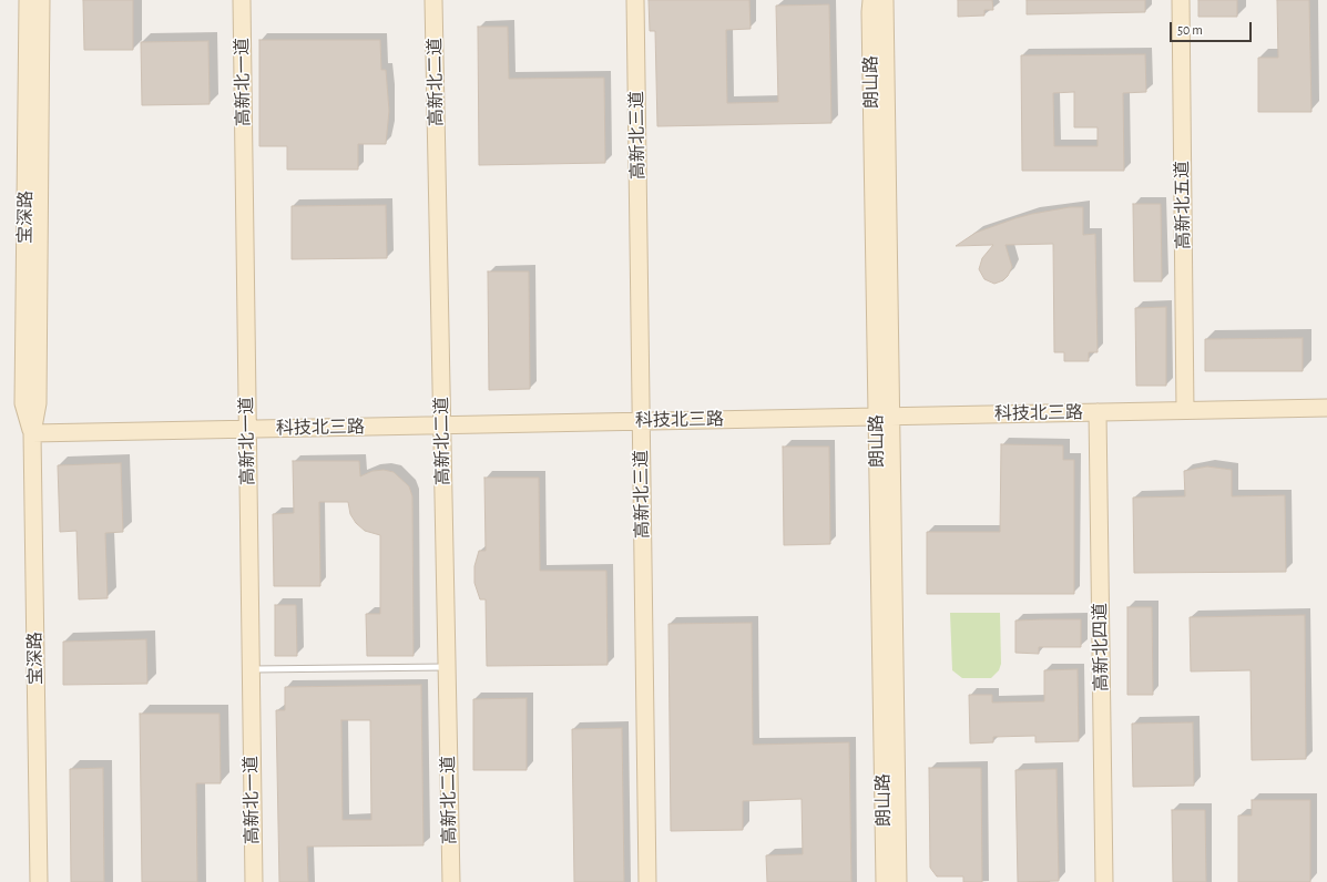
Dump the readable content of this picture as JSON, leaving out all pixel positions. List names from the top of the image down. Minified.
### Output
{"streets":{"street":["高新北一道","高新北二道","朗山路","高新北三道","高新北五道","宝深路","科技北三路","高新北四道"]},"crossings":[["高新北一道","科技北三路"],["高新北二道","科技北三路"],["朗山路","科技北三路"],["高新北三道","科技北三路"],["高新北五道","科技北三路"],["宝深路","科技北三路"],["科技北三路","高新北四道"]],"scale_bar":"50 m"}
